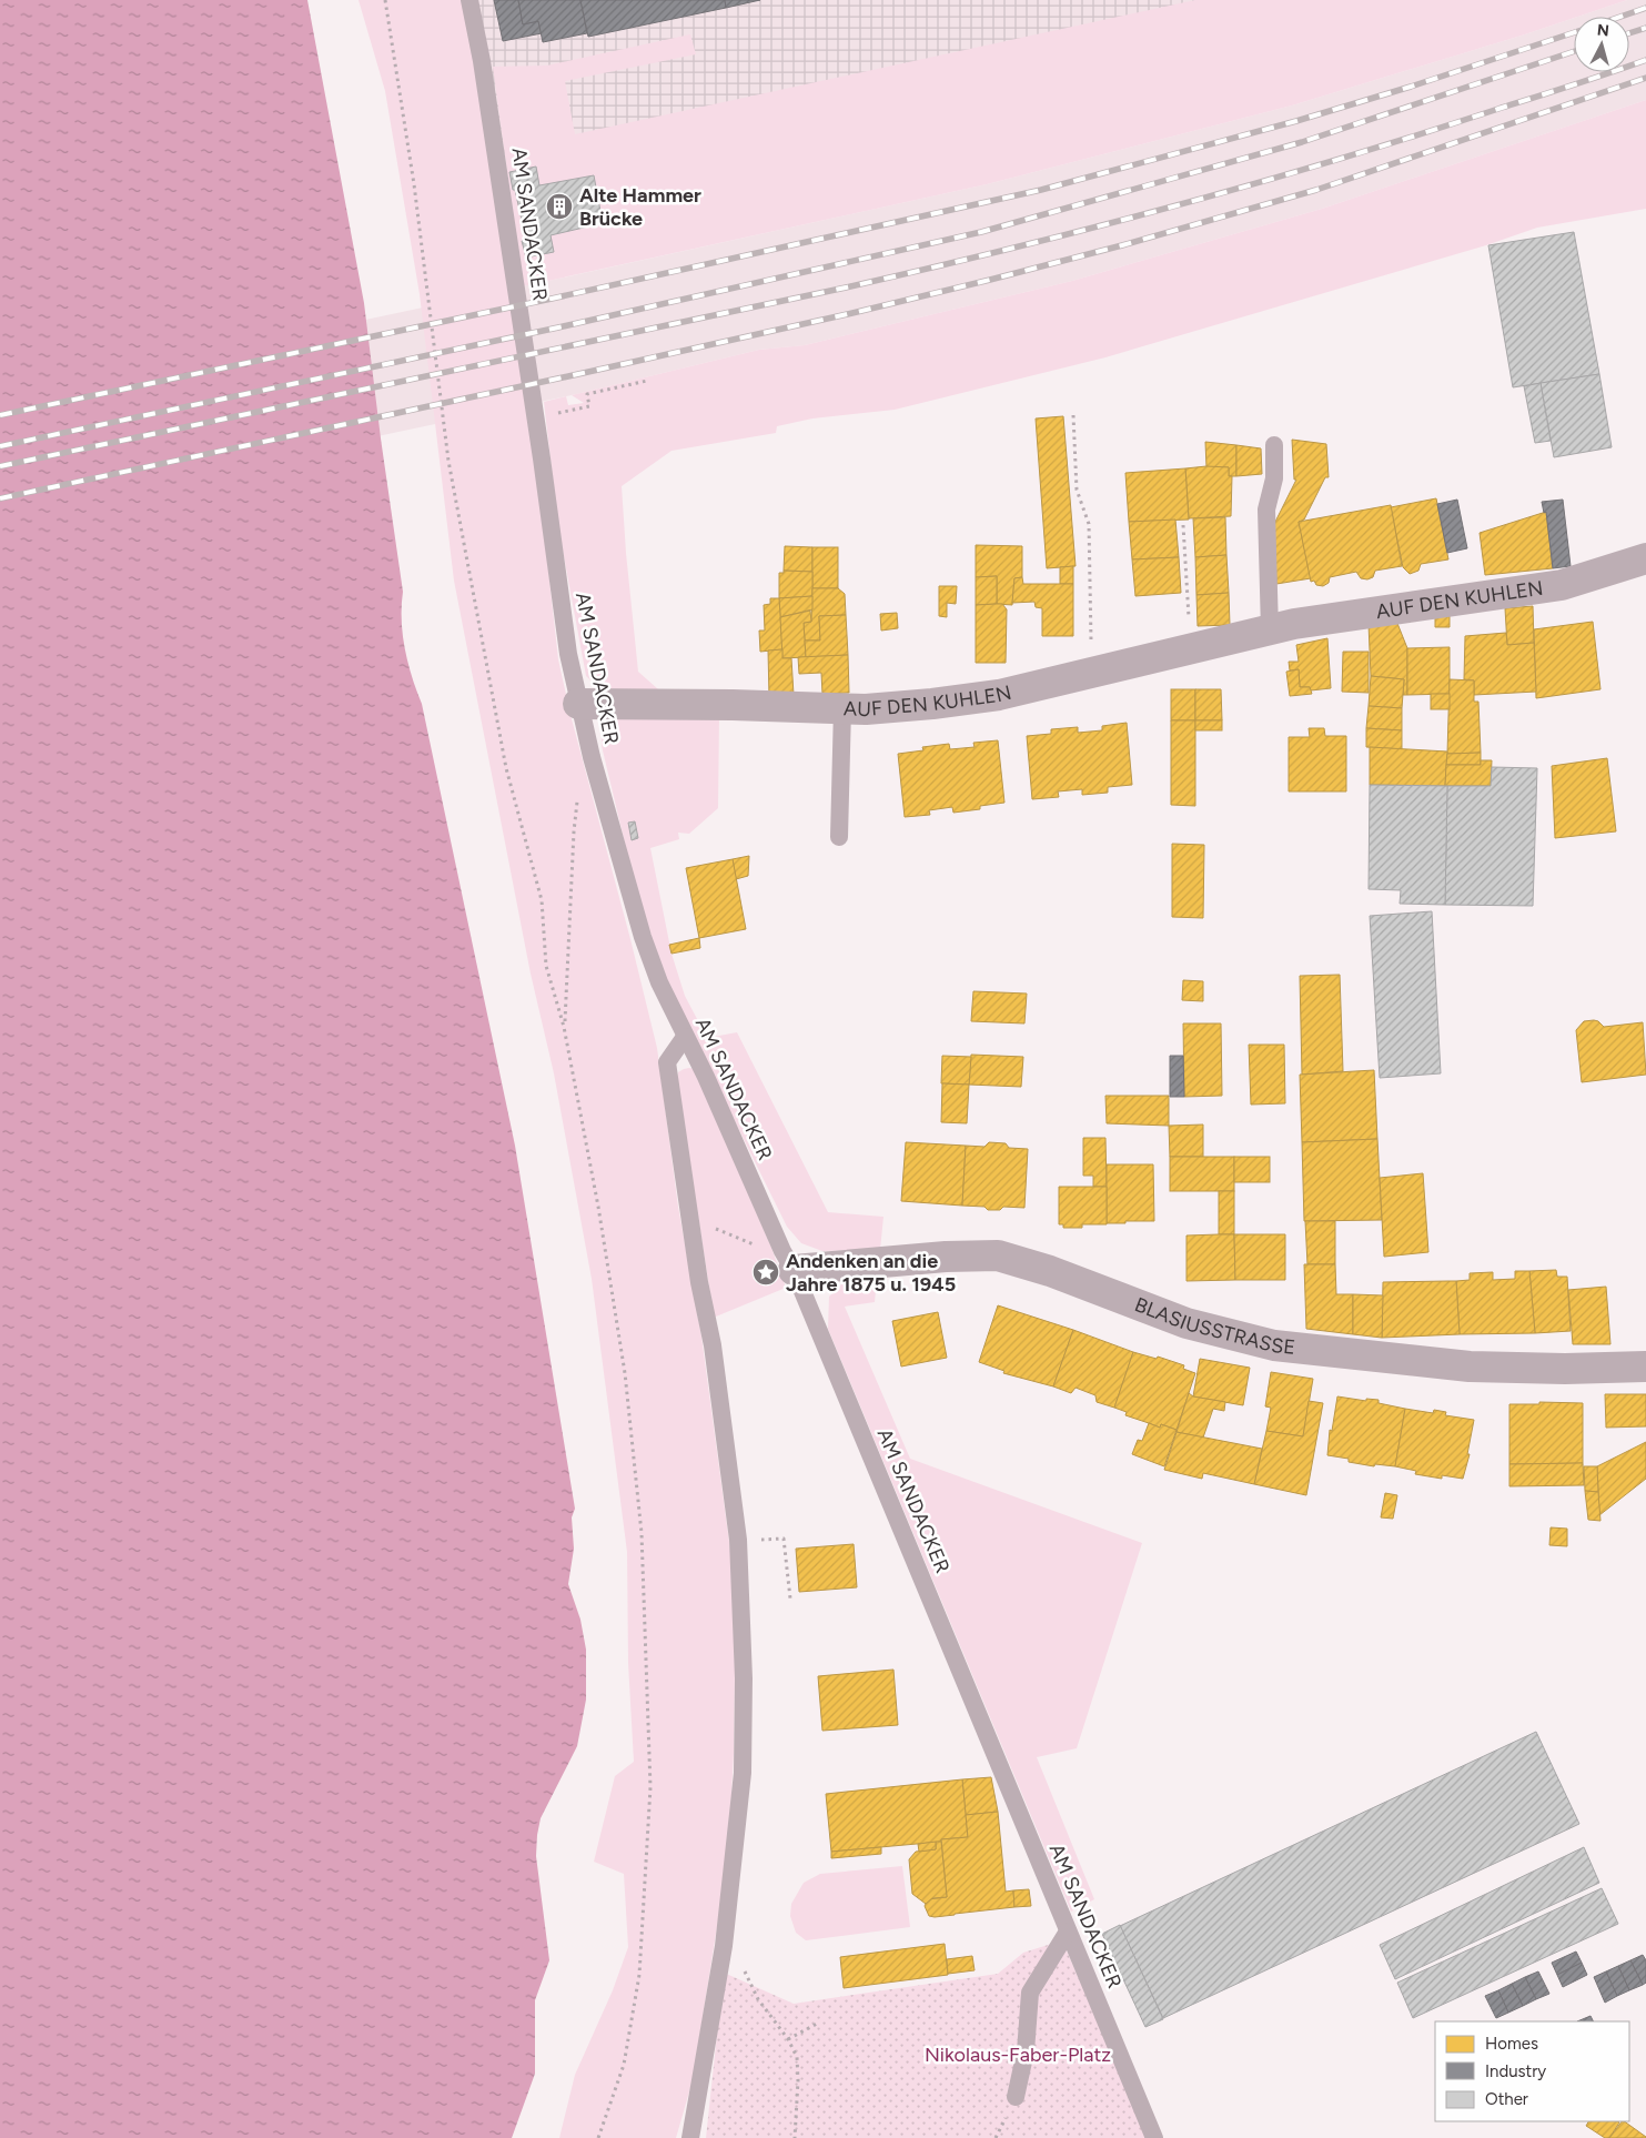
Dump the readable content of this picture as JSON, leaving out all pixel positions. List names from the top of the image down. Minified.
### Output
{"streets":{"street":["AUF DEN KUHLEN","BLASIUSSTRASSE"],"lane":["AM SANDACKER"]},"crossings":[["AM SANDACKER","AUF DEN KUHLEN"],["AM SANDACKER","BLASIUSSTRASSE"]],"parks":["Nikolaus-Faber-Platz"],"places":{"building":["Alte Hammer Brücke"],"place":["Andenken an die Jahre 1875 u. 1945"]},"legend":["Homes","Industry","Other"],"north":"top"}
